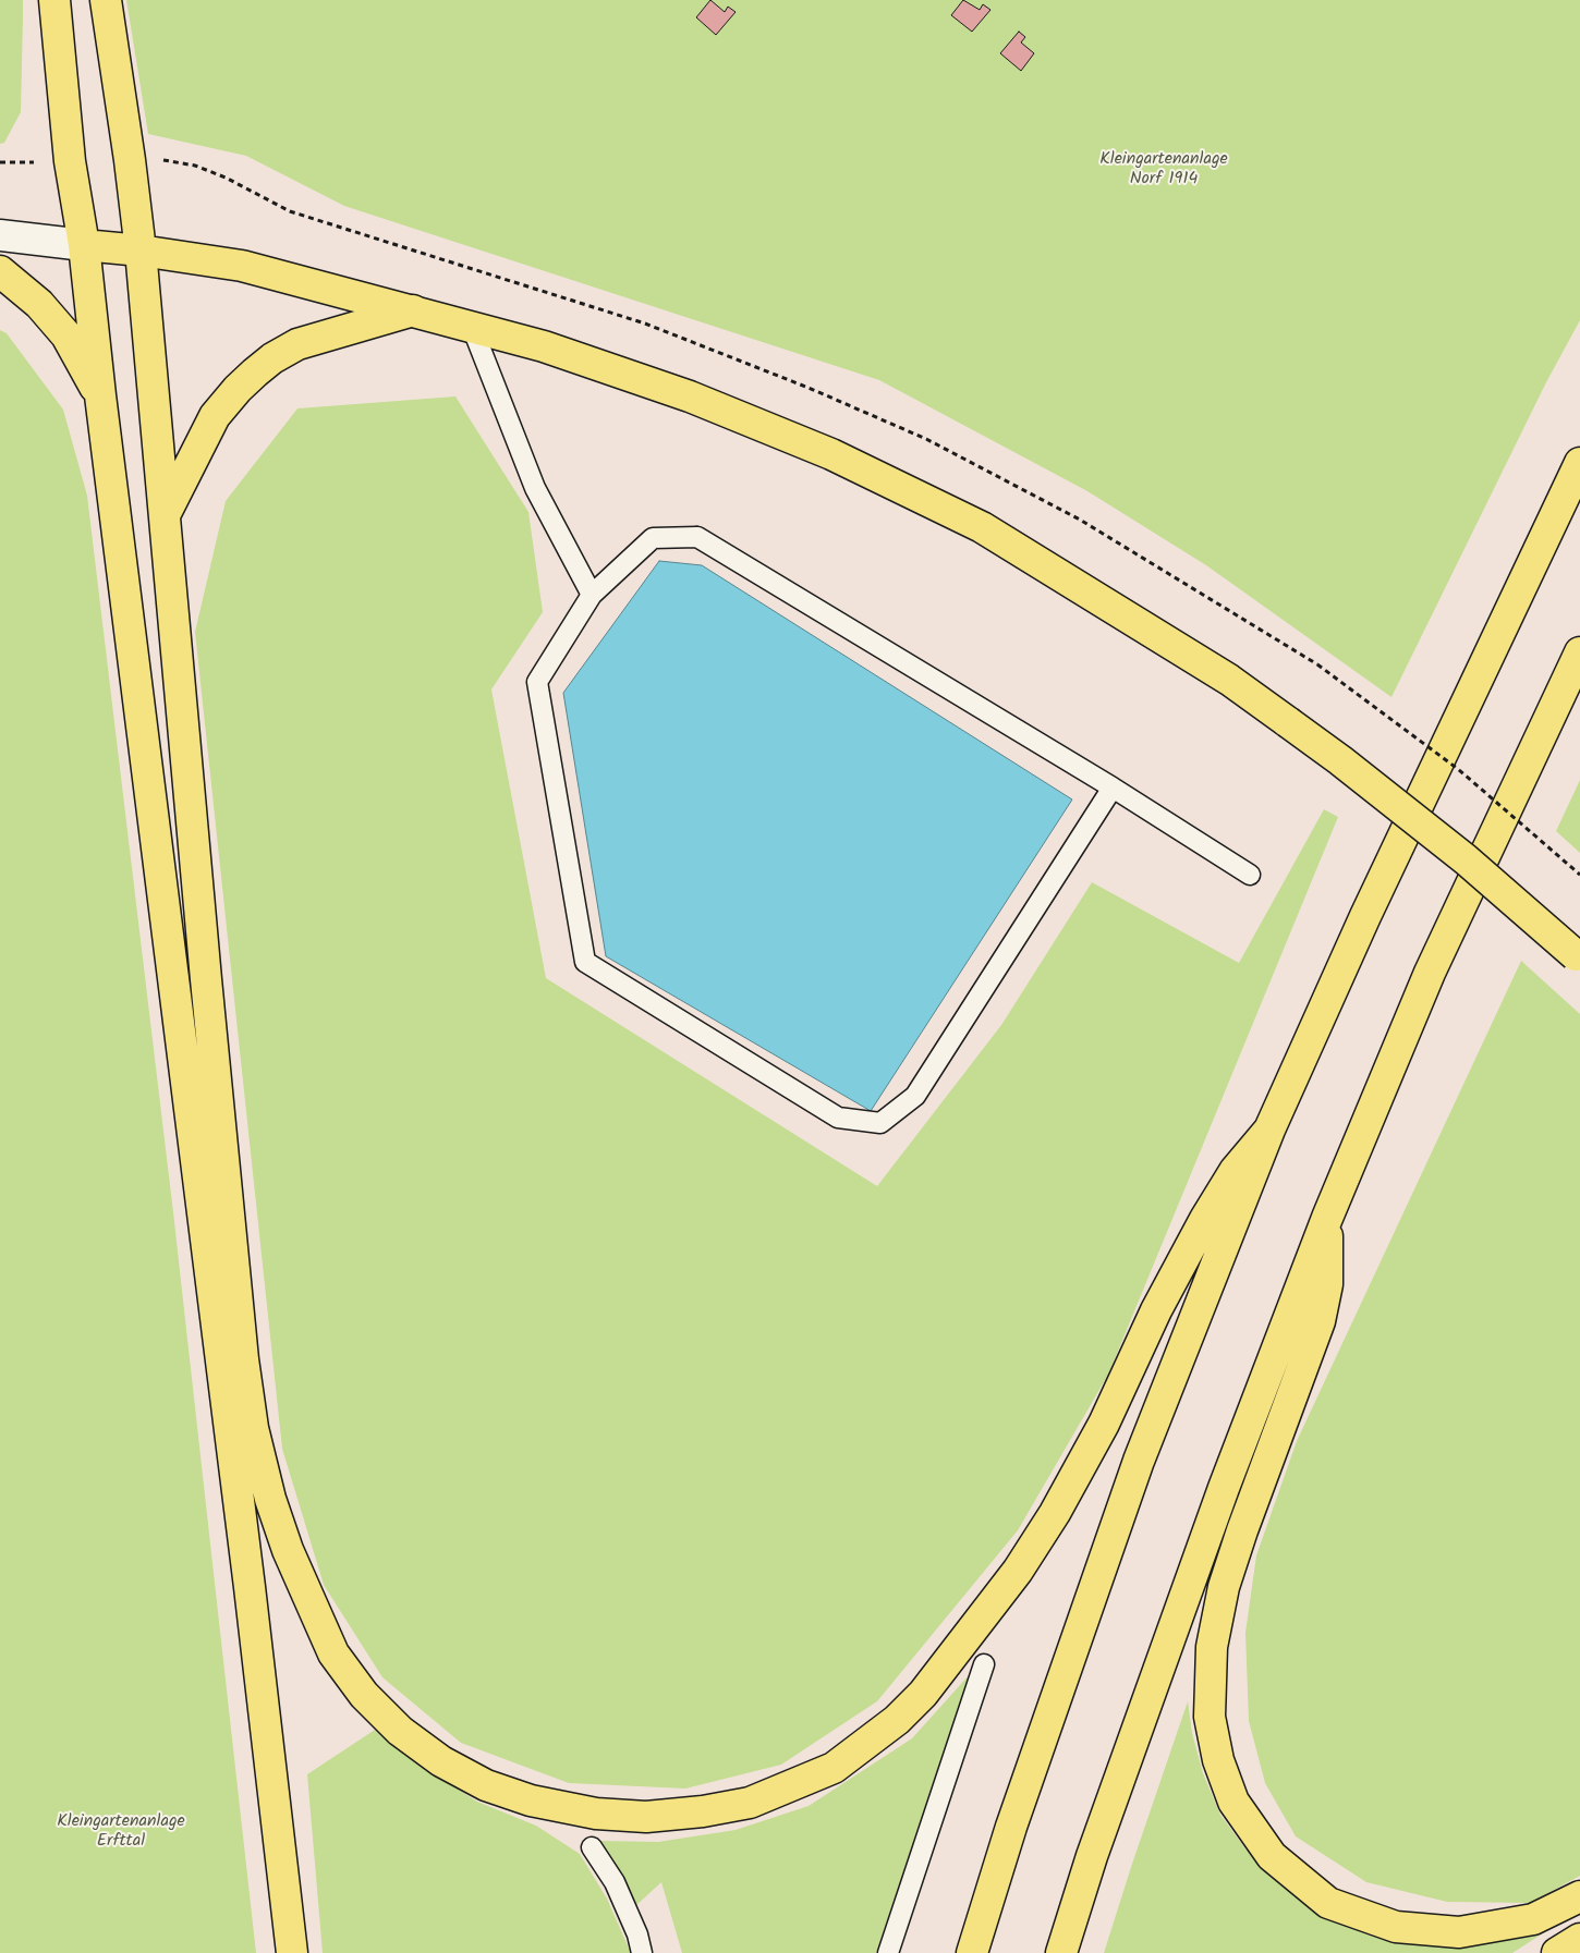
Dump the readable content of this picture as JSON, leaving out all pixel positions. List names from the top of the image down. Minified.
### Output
{"parks":["Kleingartenanlage Norf 1914","Kleingartenanlage Erfttal"]}
